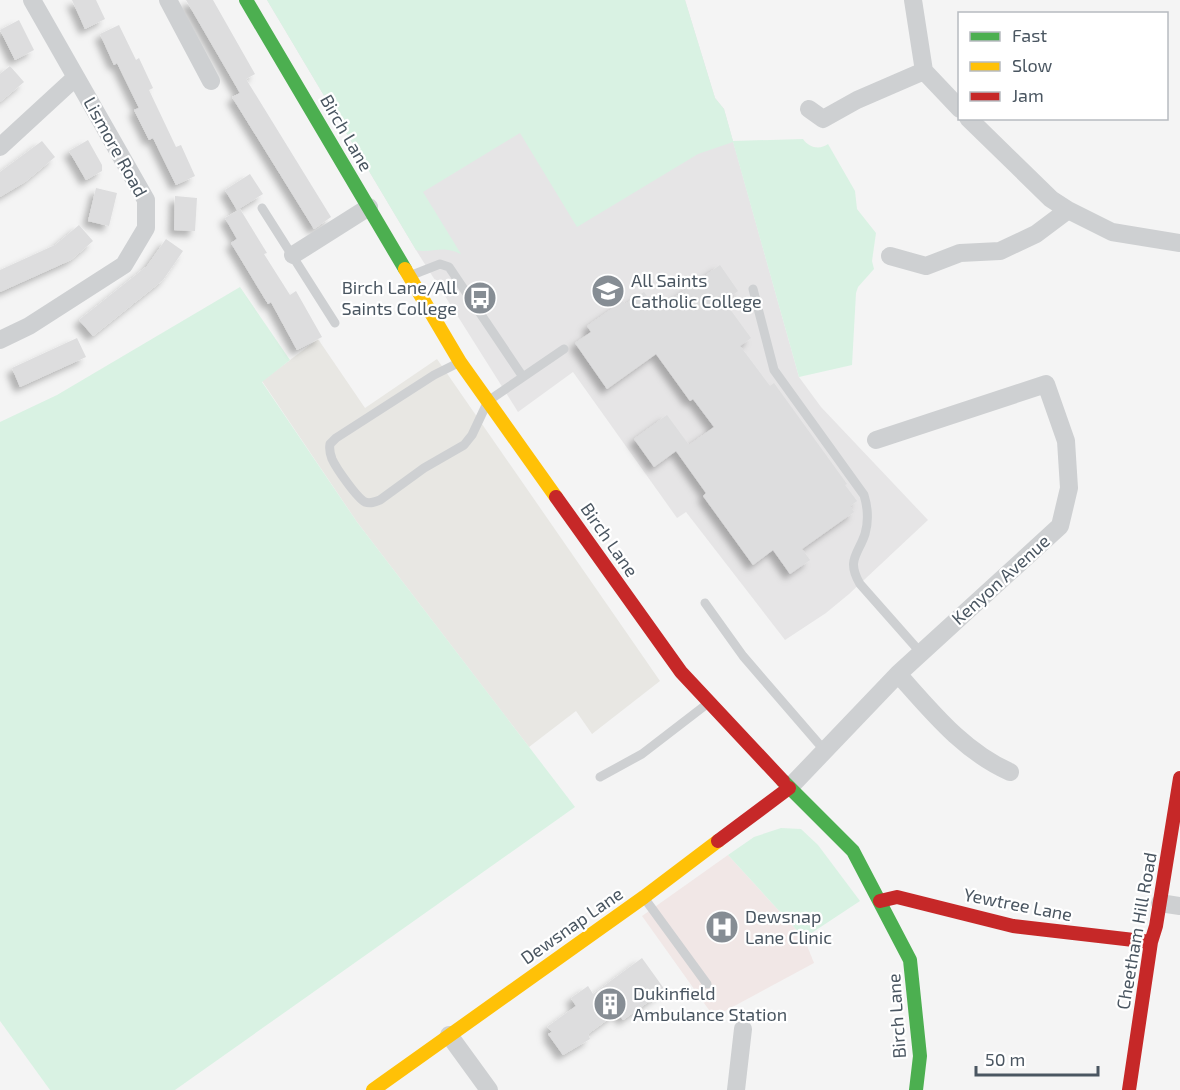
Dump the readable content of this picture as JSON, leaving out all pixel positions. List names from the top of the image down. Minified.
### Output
{"streets":{"main road":["Birch Lane","Yewtree Lane","Dewsnap Lane","Cheetham Hill Road"],"street":["Lismore Road","Kenyon Avenue"]},"crossings":[["Birch Lane","Kenyon Avenue"],["Birch Lane","Yewtree Lane"],["Birch Lane","Dewsnap Lane"],["Kenyon Avenue","Dewsnap Lane"],["Yewtree Lane","Cheetham Hill Road"]],"places":{"school or university":["All Saints Catholic College"],"bus stop":["Birch Lane/All Saints College"],"hospital":["Dewsnap Lane Clinic"],"building":["Dukinfield Ambulance Station"]},"legend":["Fast","Slow","Jam"],"scale_bar":"50 m"}
